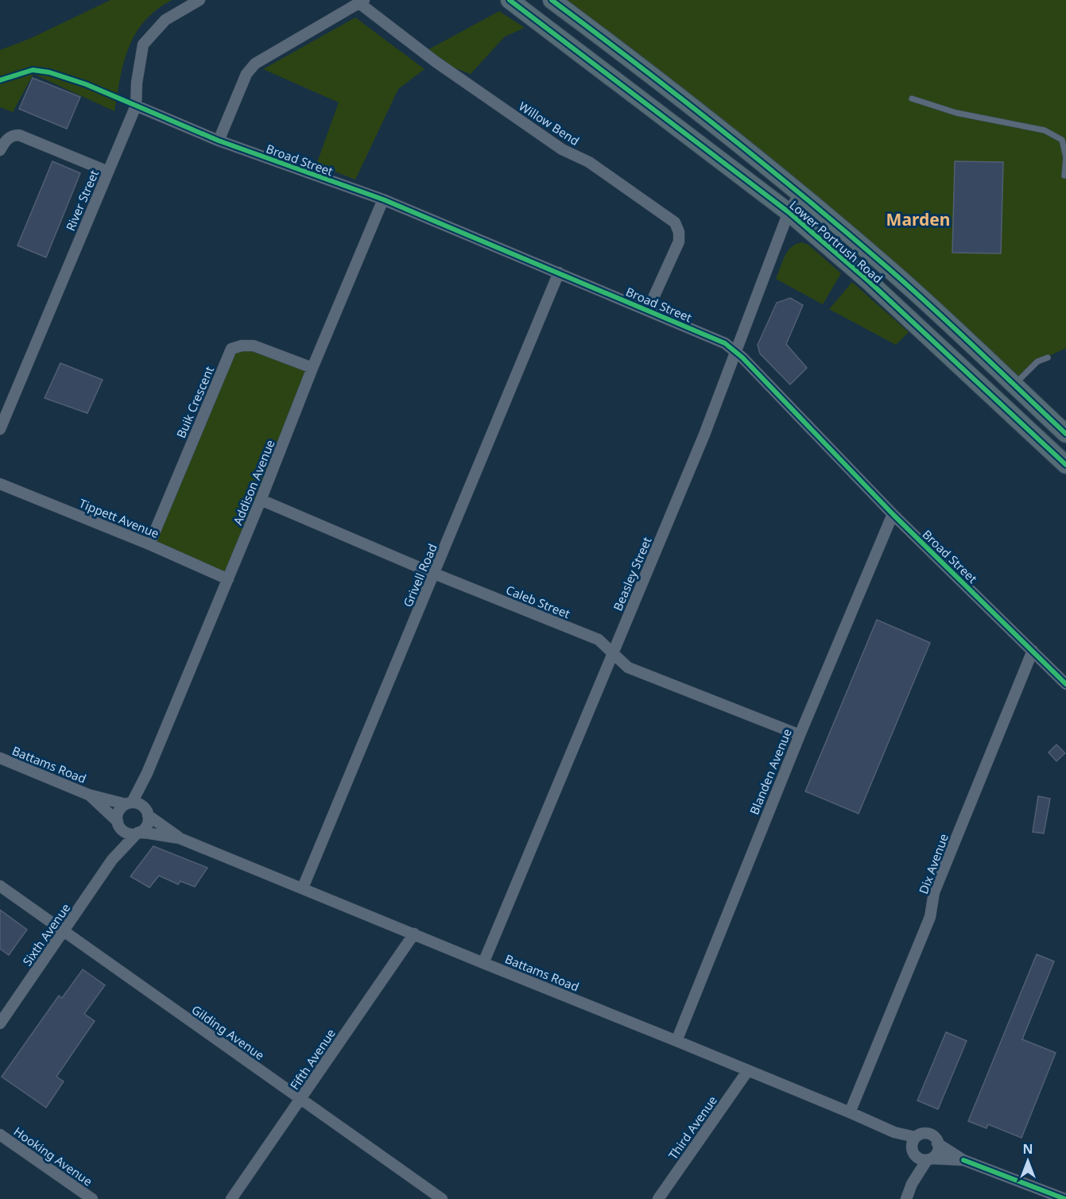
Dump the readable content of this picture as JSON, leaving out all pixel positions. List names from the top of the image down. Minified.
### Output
{"streets":{"highway":["Lower Portrush Road"],"street":["Willow Bend","Broad Street","River Street","Buik Crescent","Addison Avenue","Tippett Avenue","Beasley Street","Grivell Road","Caleb Street","Battams Road","Blanden Avenue","Dix Avenue","Sixth Avenue","Gilding Avenue","Fifth Avenue","Third Avenue","Hooking Avenue"]},"crossings":[["Willow Bend","Broad Street"],["Broad Street","River Street"],["Broad Street","Addison Avenue"],["Broad Street","Beasley Street"],["Broad Street","Grivell Road"],["Broad Street","Blanden Avenue"],["Broad Street","Dix Avenue"],["Lower Portrush Road","Beasley Street"],["Buik Crescent","Addison Avenue"],["Buik Crescent","Tippett Avenue"],["Addison Avenue","Tippett Avenue"],["Addison Avenue","Caleb Street"],["Addison Avenue","Battams Road"],["Addison Avenue","Sixth Avenue"],["Beasley Street","Caleb Street"],["Beasley Street","Battams Road"],["Grivell Road","Caleb Street"],["Grivell Road","Battams Road"],["Caleb Street","Blanden Avenue"],["Battams Road","Blanden Avenue"],["Battams Road","Dix Avenue"],["Battams Road","Sixth Avenue"],["Battams Road","Fifth Avenue"],["Battams Road","Third Avenue"],["Sixth Avenue","Gilding Avenue"],["Gilding Avenue","Fifth Avenue"]],"districts":["Marden"],"north":"top"}
